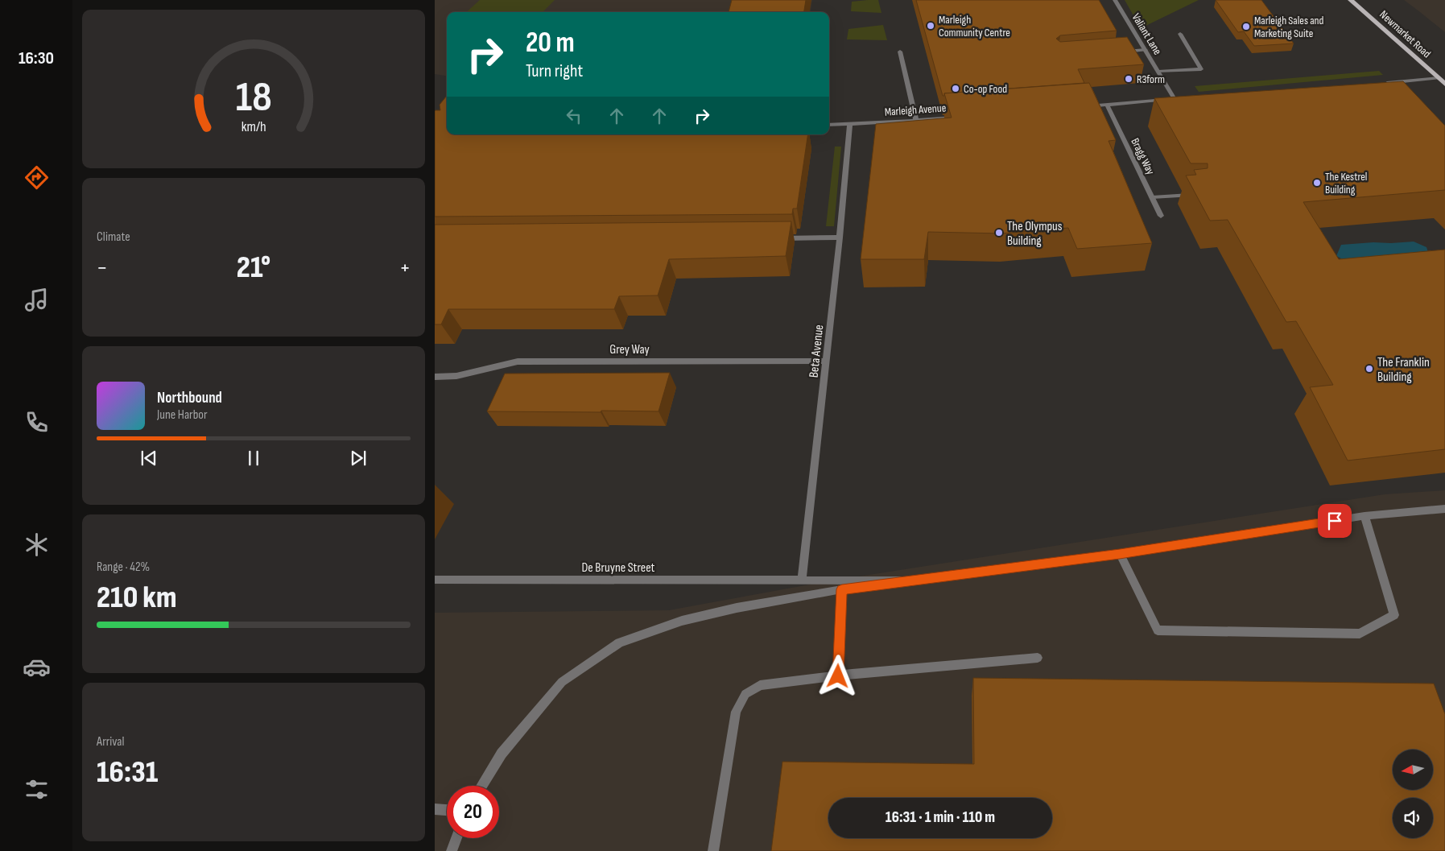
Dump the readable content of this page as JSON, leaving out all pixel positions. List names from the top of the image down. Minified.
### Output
{"streets":{"main road":["Newmarket Road"],"street":["Valiant Lane","Marleigh Avenue","Bragg Way","Grey Way","Beta Avenue","De Bruyne Street"]},"crossings":[["Marleigh Avenue","Beta Avenue"],["Grey Way","Beta Avenue"],["Beta Avenue","De Bruyne Street"]],"places":["Marleigh Community Centre","Marleigh Sales and Marketing Suite","R3form","Co-op Food","The Kestrel Building","The Olympus Building","The Franklin Building"],"north":"left","page":{"tabs":"16:30","turn":["20 m","Turn right"],"tile":["Climate",["Range · 42%","210 km"],["Arrival","16:31"]],"heat":["−","21°","+"],"song":["Northbound","June Harbor"],"limit":"20","trip":"16:31 · 1 min · 110 m","gauge":["18","km/h"]}}
